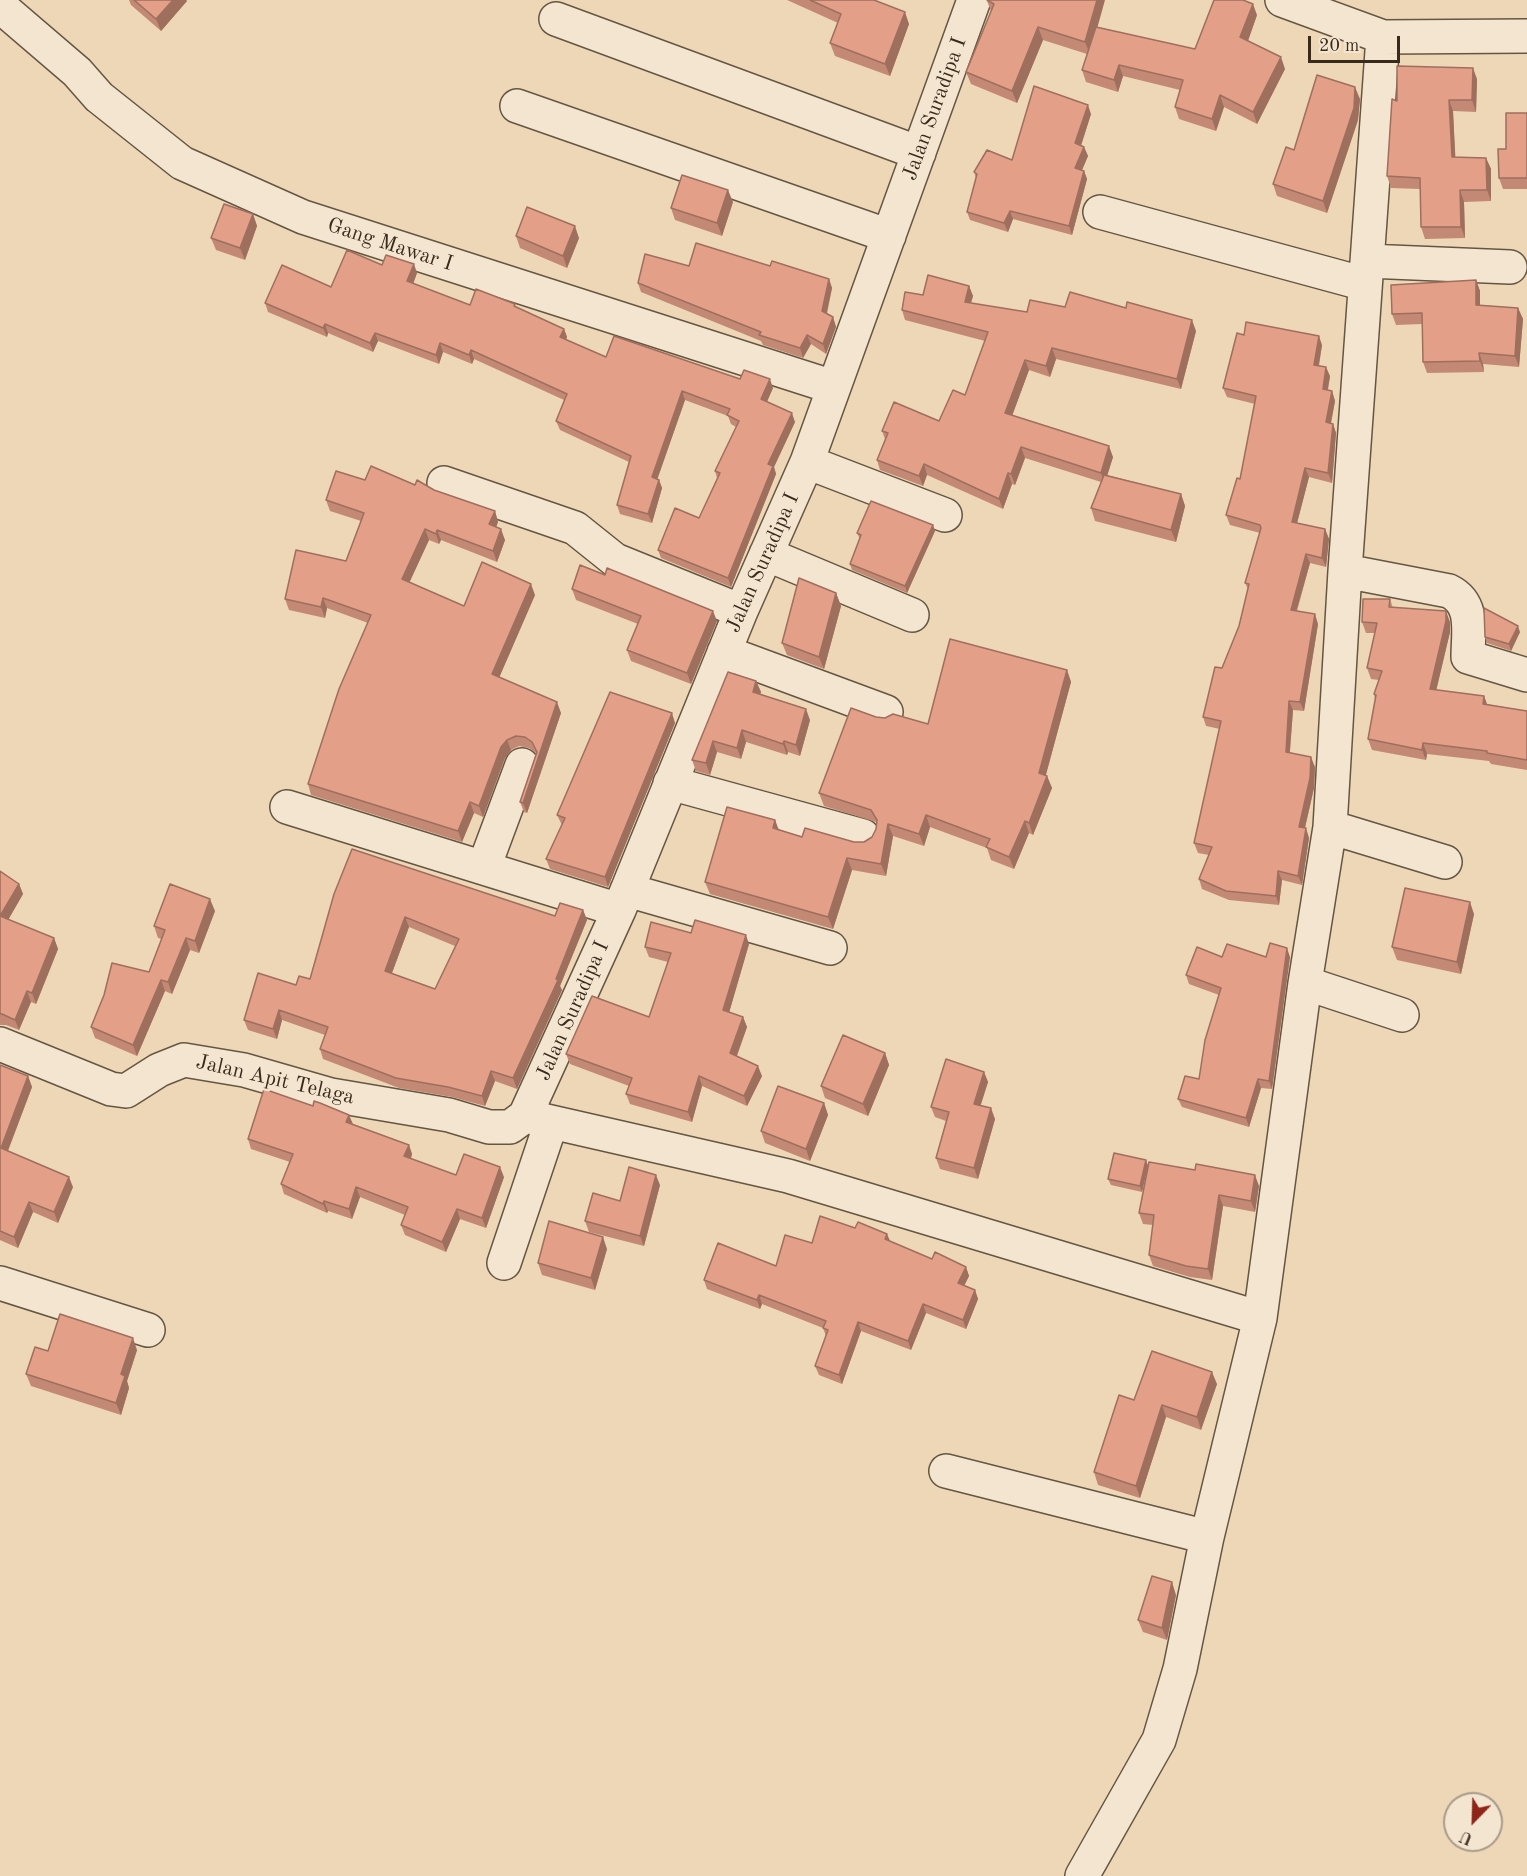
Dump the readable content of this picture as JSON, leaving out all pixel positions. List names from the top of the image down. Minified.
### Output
{"streets":{"street":["Jalan Suradipa I","Gang Mawar I","Jalan Apit Telaga"]},"crossings":[["Jalan Suradipa I","Gang Mawar I"],["Jalan Suradipa I","Jalan Apit Telaga"]],"scale_bar":"20 m","north":"bottom left"}
